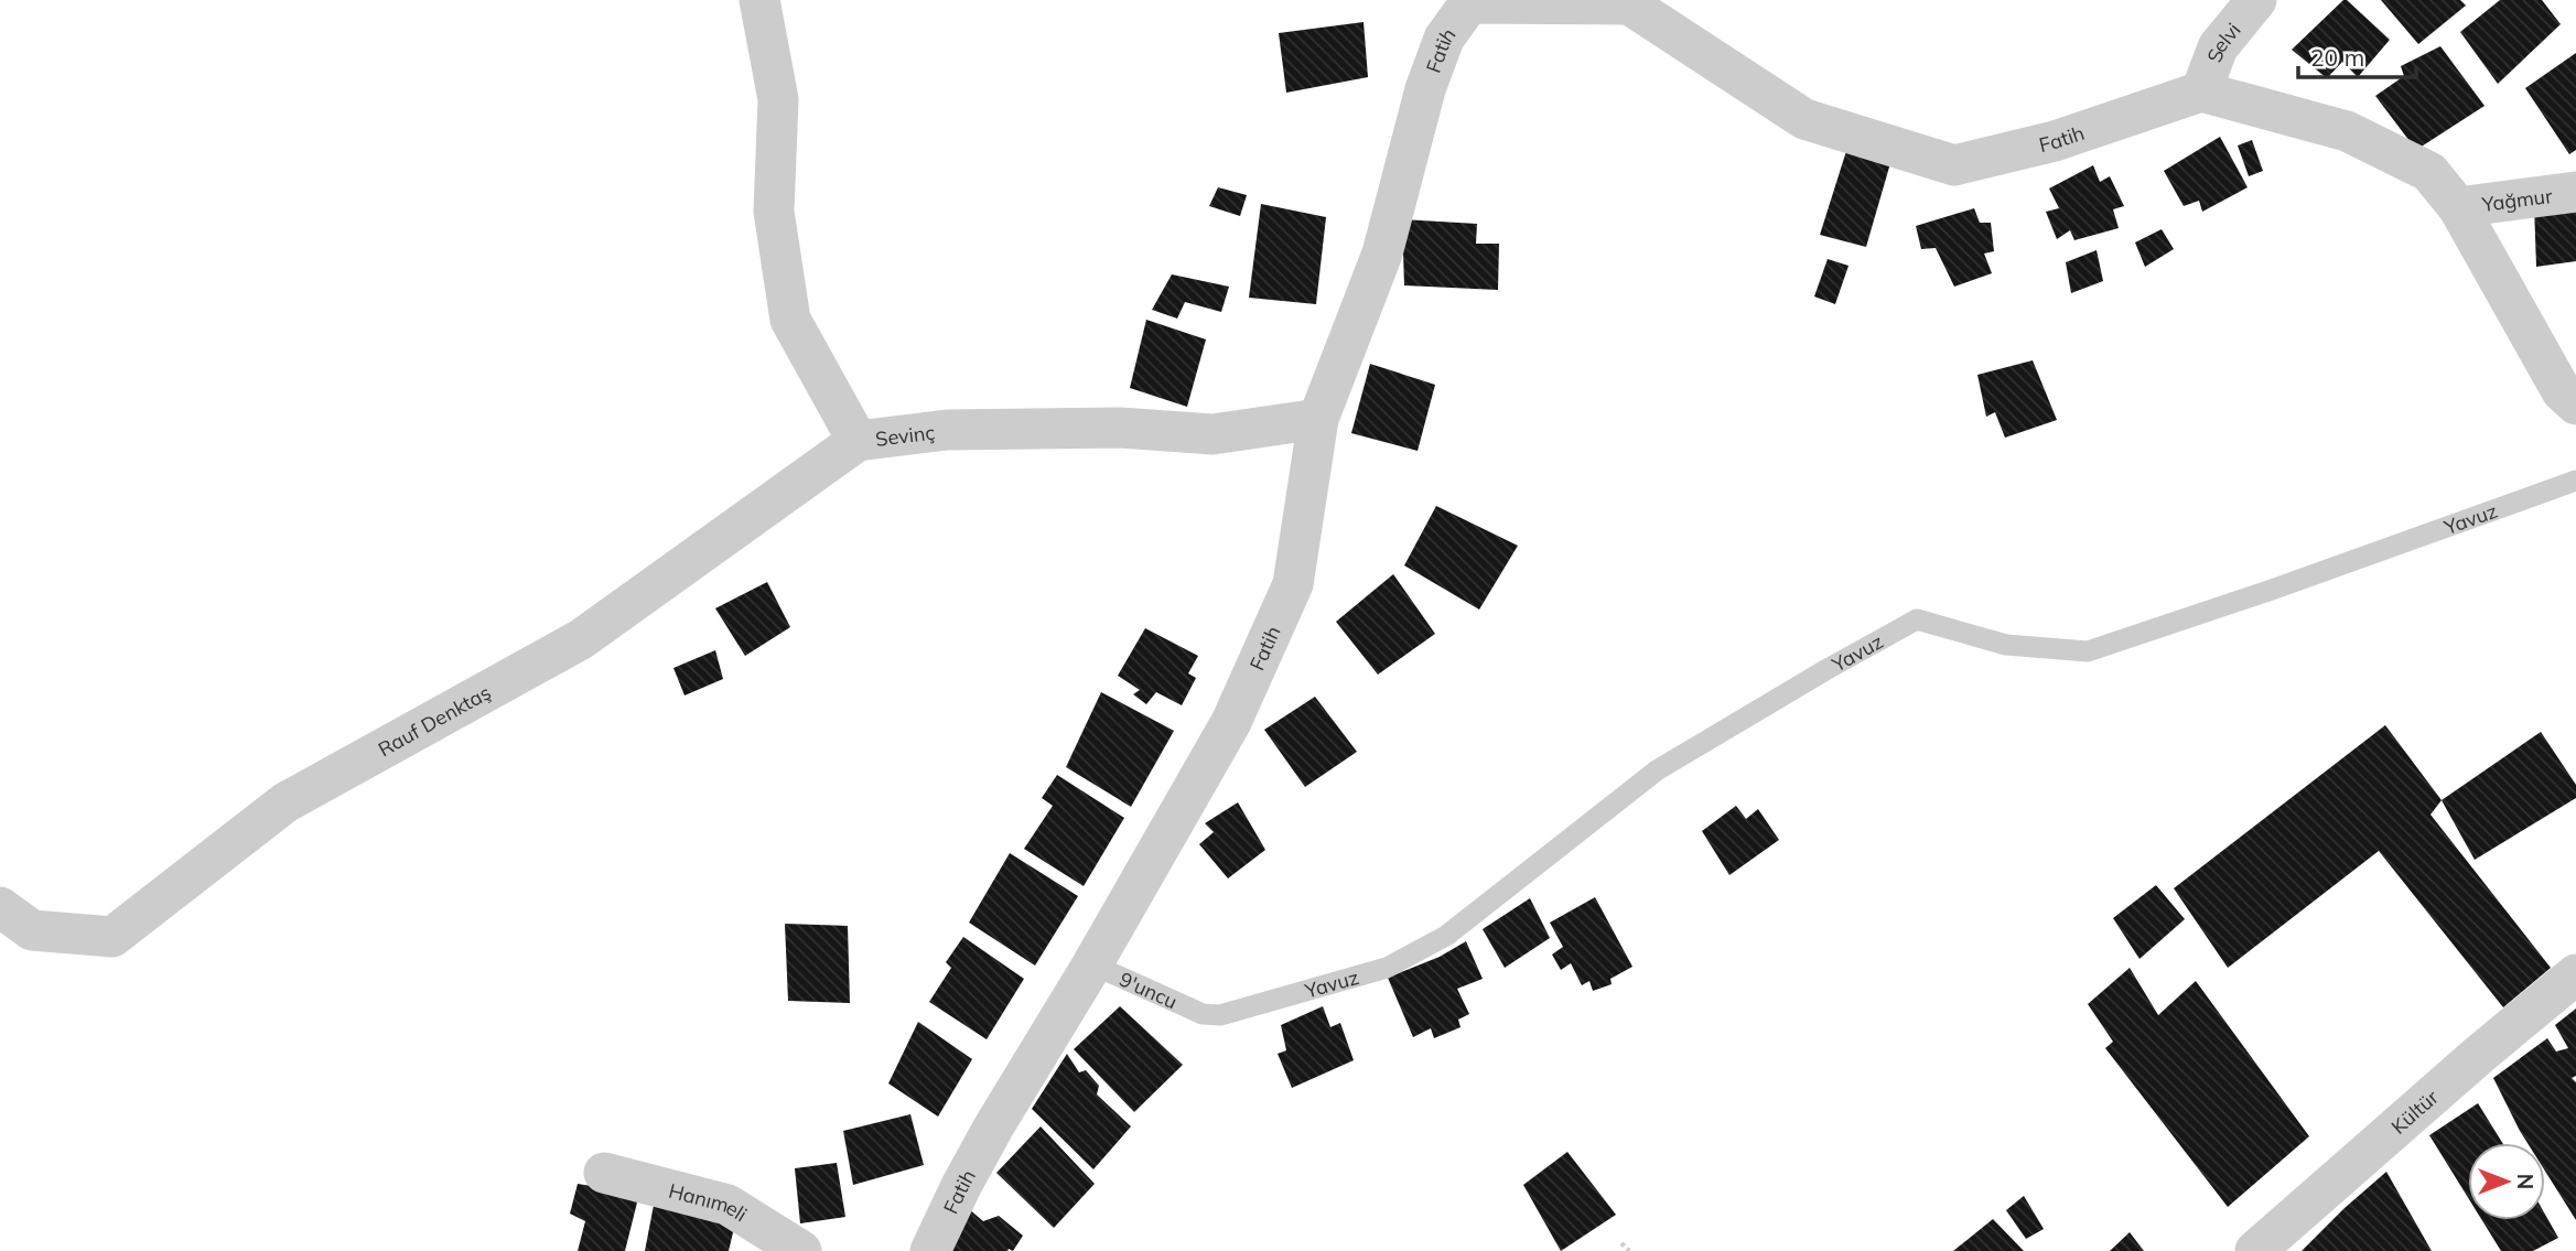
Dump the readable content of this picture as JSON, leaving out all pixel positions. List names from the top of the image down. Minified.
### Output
{"streets":{"street":["Selvi","Fatih","Yağmur","Sevinç","Rauf Denktaş","Kültür","Hanımeli"],"lane":["Yavuz","9'uncu"]},"crossings":[["Selvi","Fatih"],["Fatih","Sevinç"],["Fatih","9'uncu"],["Sevinç","Rauf Denktaş"],["Yavuz","9'uncu"]],"scale_bar":"20 m","north":"right"}
